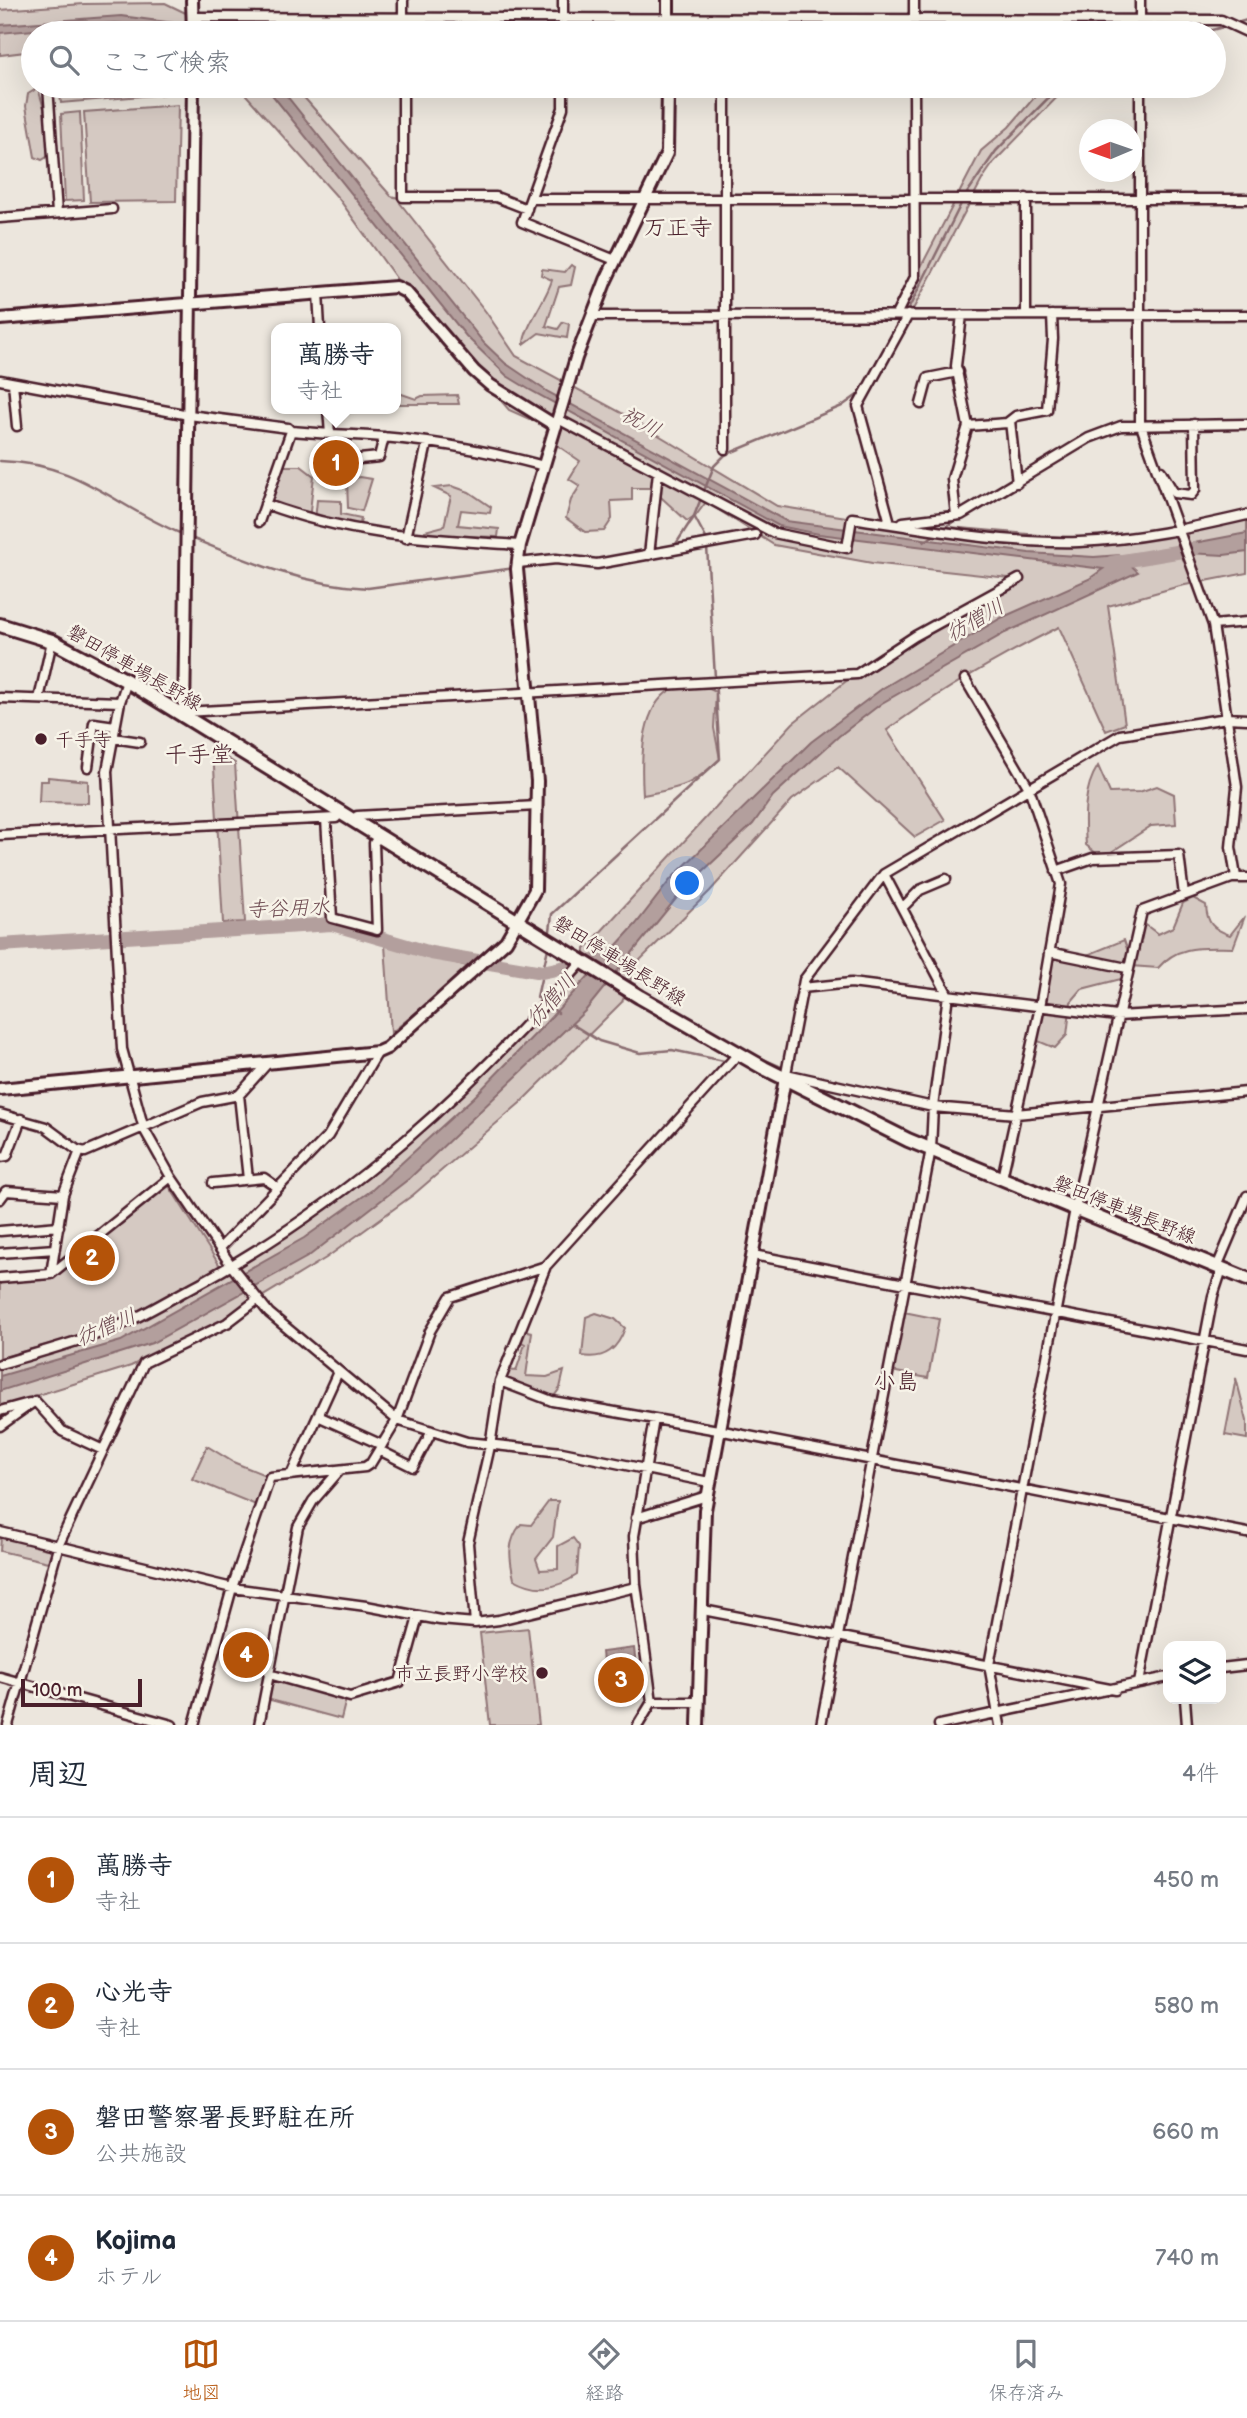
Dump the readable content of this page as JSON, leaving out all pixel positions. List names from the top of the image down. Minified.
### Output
{"streets":{"main road":["磐田停車場長野線"]},"districts":["万正寺","千手堂","小島"],"water":["祝川","彷僧川","寺谷用水"],"places":["千手寺","市立長野小学校"],"scale_bar":"100 m","north":"left","page":{"search":"ここで検索","popup":["萬勝寺","寺社"],"pins":["1","2","4","3"],"scale":"100 m","heading":["周辺","4件"],"list":[{"mark":"1","name":"萬勝寺","note":"寺社","value":"450 m"},{"mark":"2","name":"心光寺","note":"寺社","value":"580 m"},{"mark":"3","name":"磐田警察署長野駐在所","note":"公共施設","value":"660 m"},{"mark":"4","name":"Kojima","note":"ホテル","value":"740 m"}],"nav":["地図","経路","保存済み"]}}
